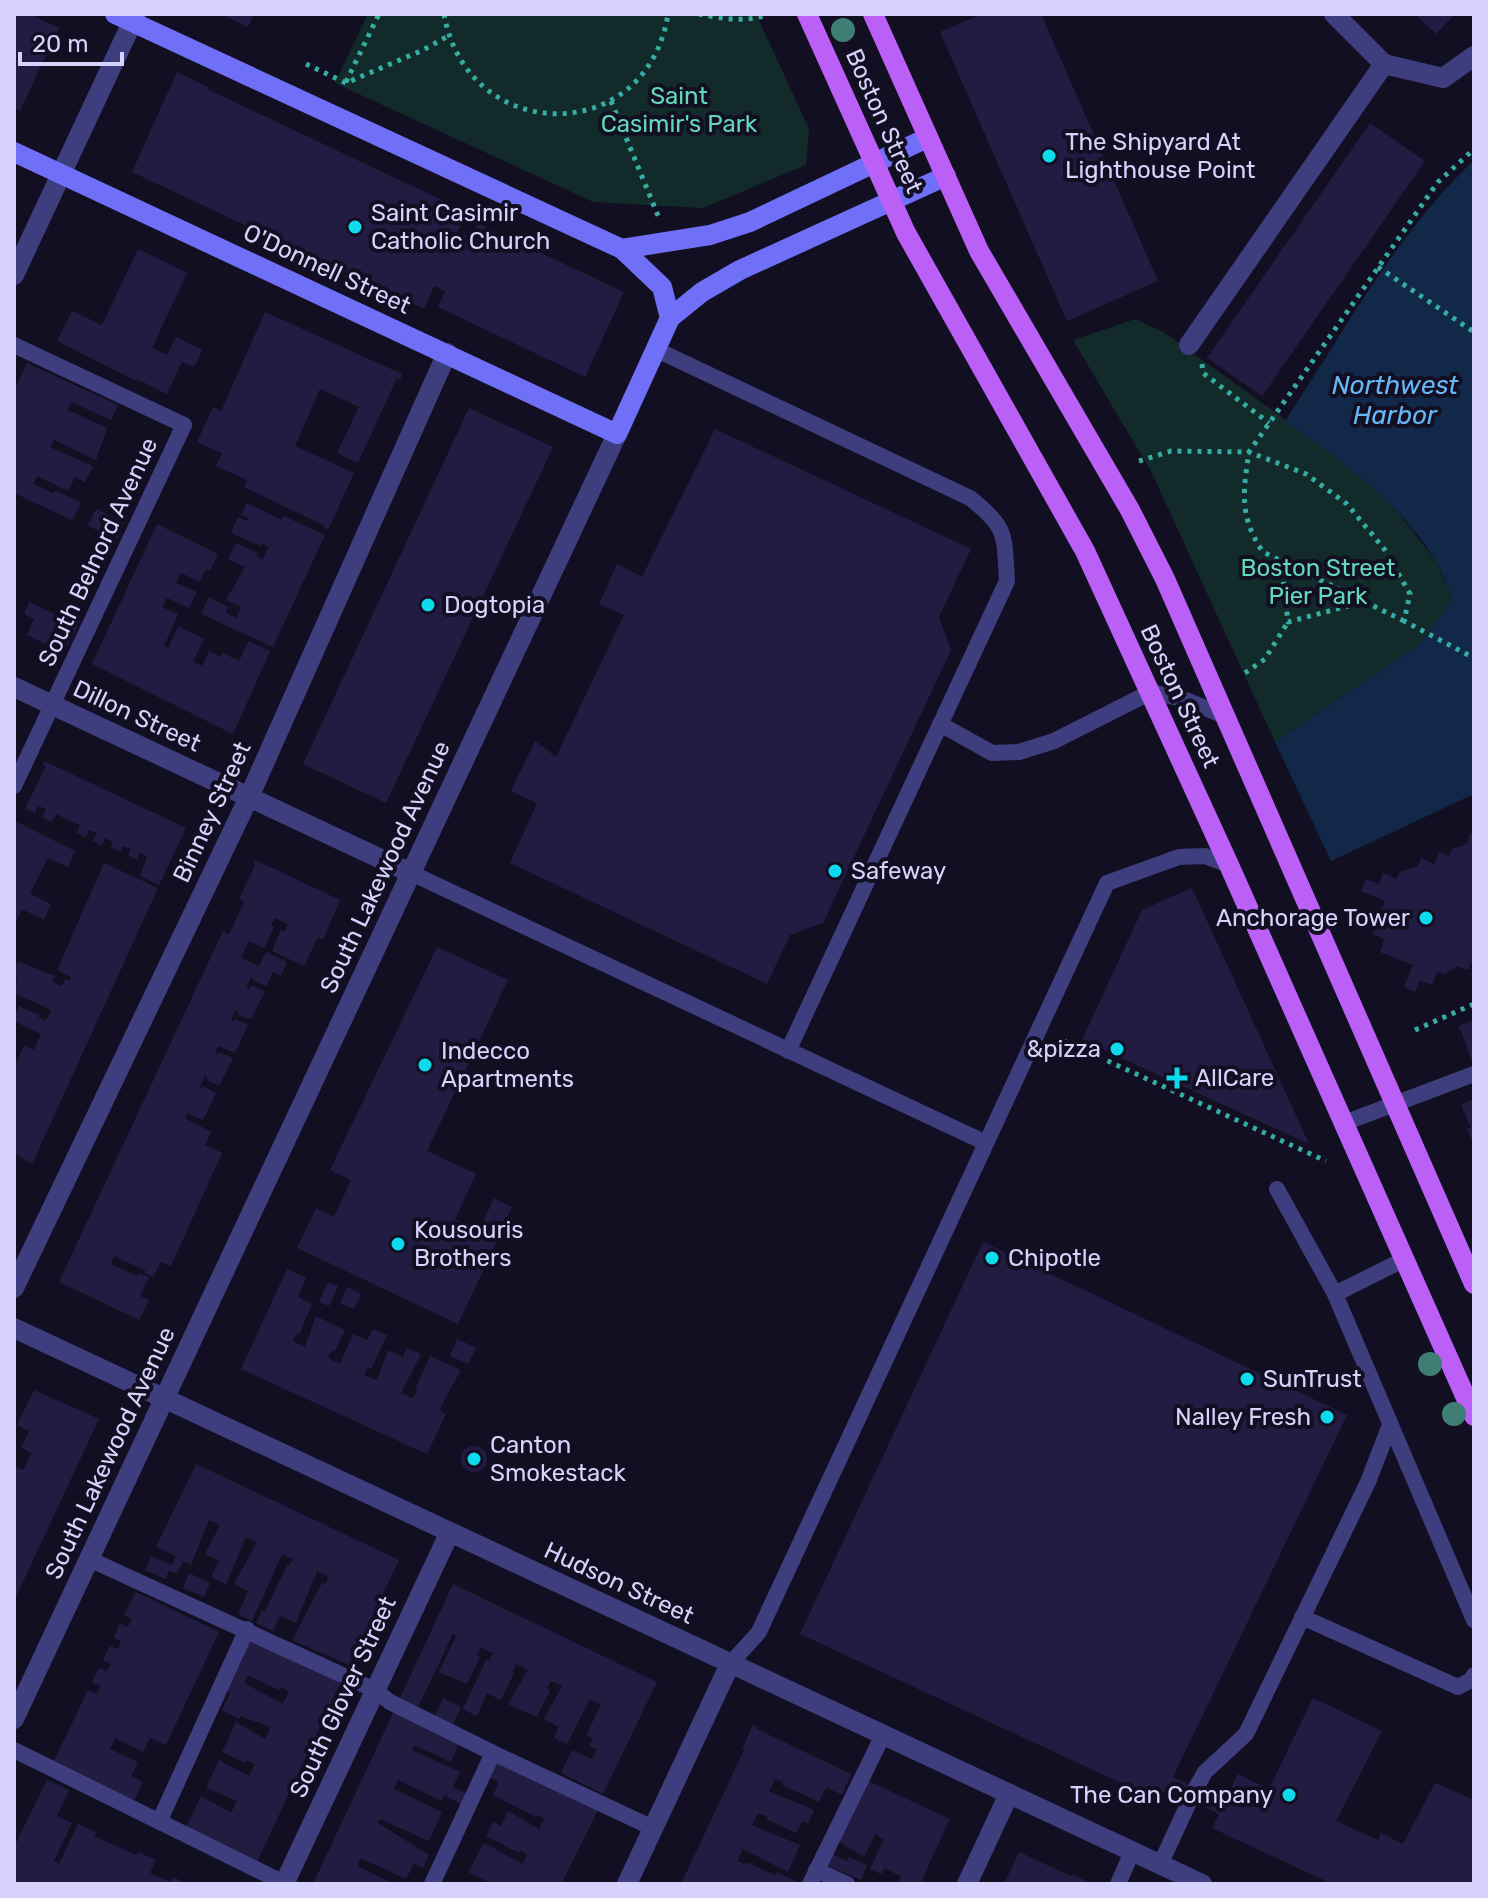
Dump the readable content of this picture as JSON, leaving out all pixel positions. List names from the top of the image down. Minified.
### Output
{"streets":{"main road":["Boston Street"],"street":["O'Donnell Street","Dillon Street","Binney Street","South Lakewood Avenue","Hudson Street","South Glover Street"],"lane":["South Belnord Avenue"]},"crossings":[["Boston Street","South Lakewood Avenue"],["O'Donnell Street","Binney Street"],["O'Donnell Street","South Lakewood Avenue"],["South Belnord Avenue","Dillon Street"],["Dillon Street","Binney Street"],["Dillon Street","South Lakewood Avenue"],["South Lakewood Avenue","Hudson Street"],["Hudson Street","South Glover Street"]],"water":["Northwest Harbor"],"parks":["Saint Casimir's Park","Boston Street Pier Park"],"places":{"other":["The Shipyard At Lighthouse Point","Saint Casimir Catholic Church","Dogtopia","Safeway","Anchorage Tower","&pizza","Indecco Apartments","Kousouris Brothers","Chipotle","SunTrust","Nalley Fresh","Canton Smokestack","The Can Company"],"health":["AllCare"]},"scale_bar":"20 m"}
